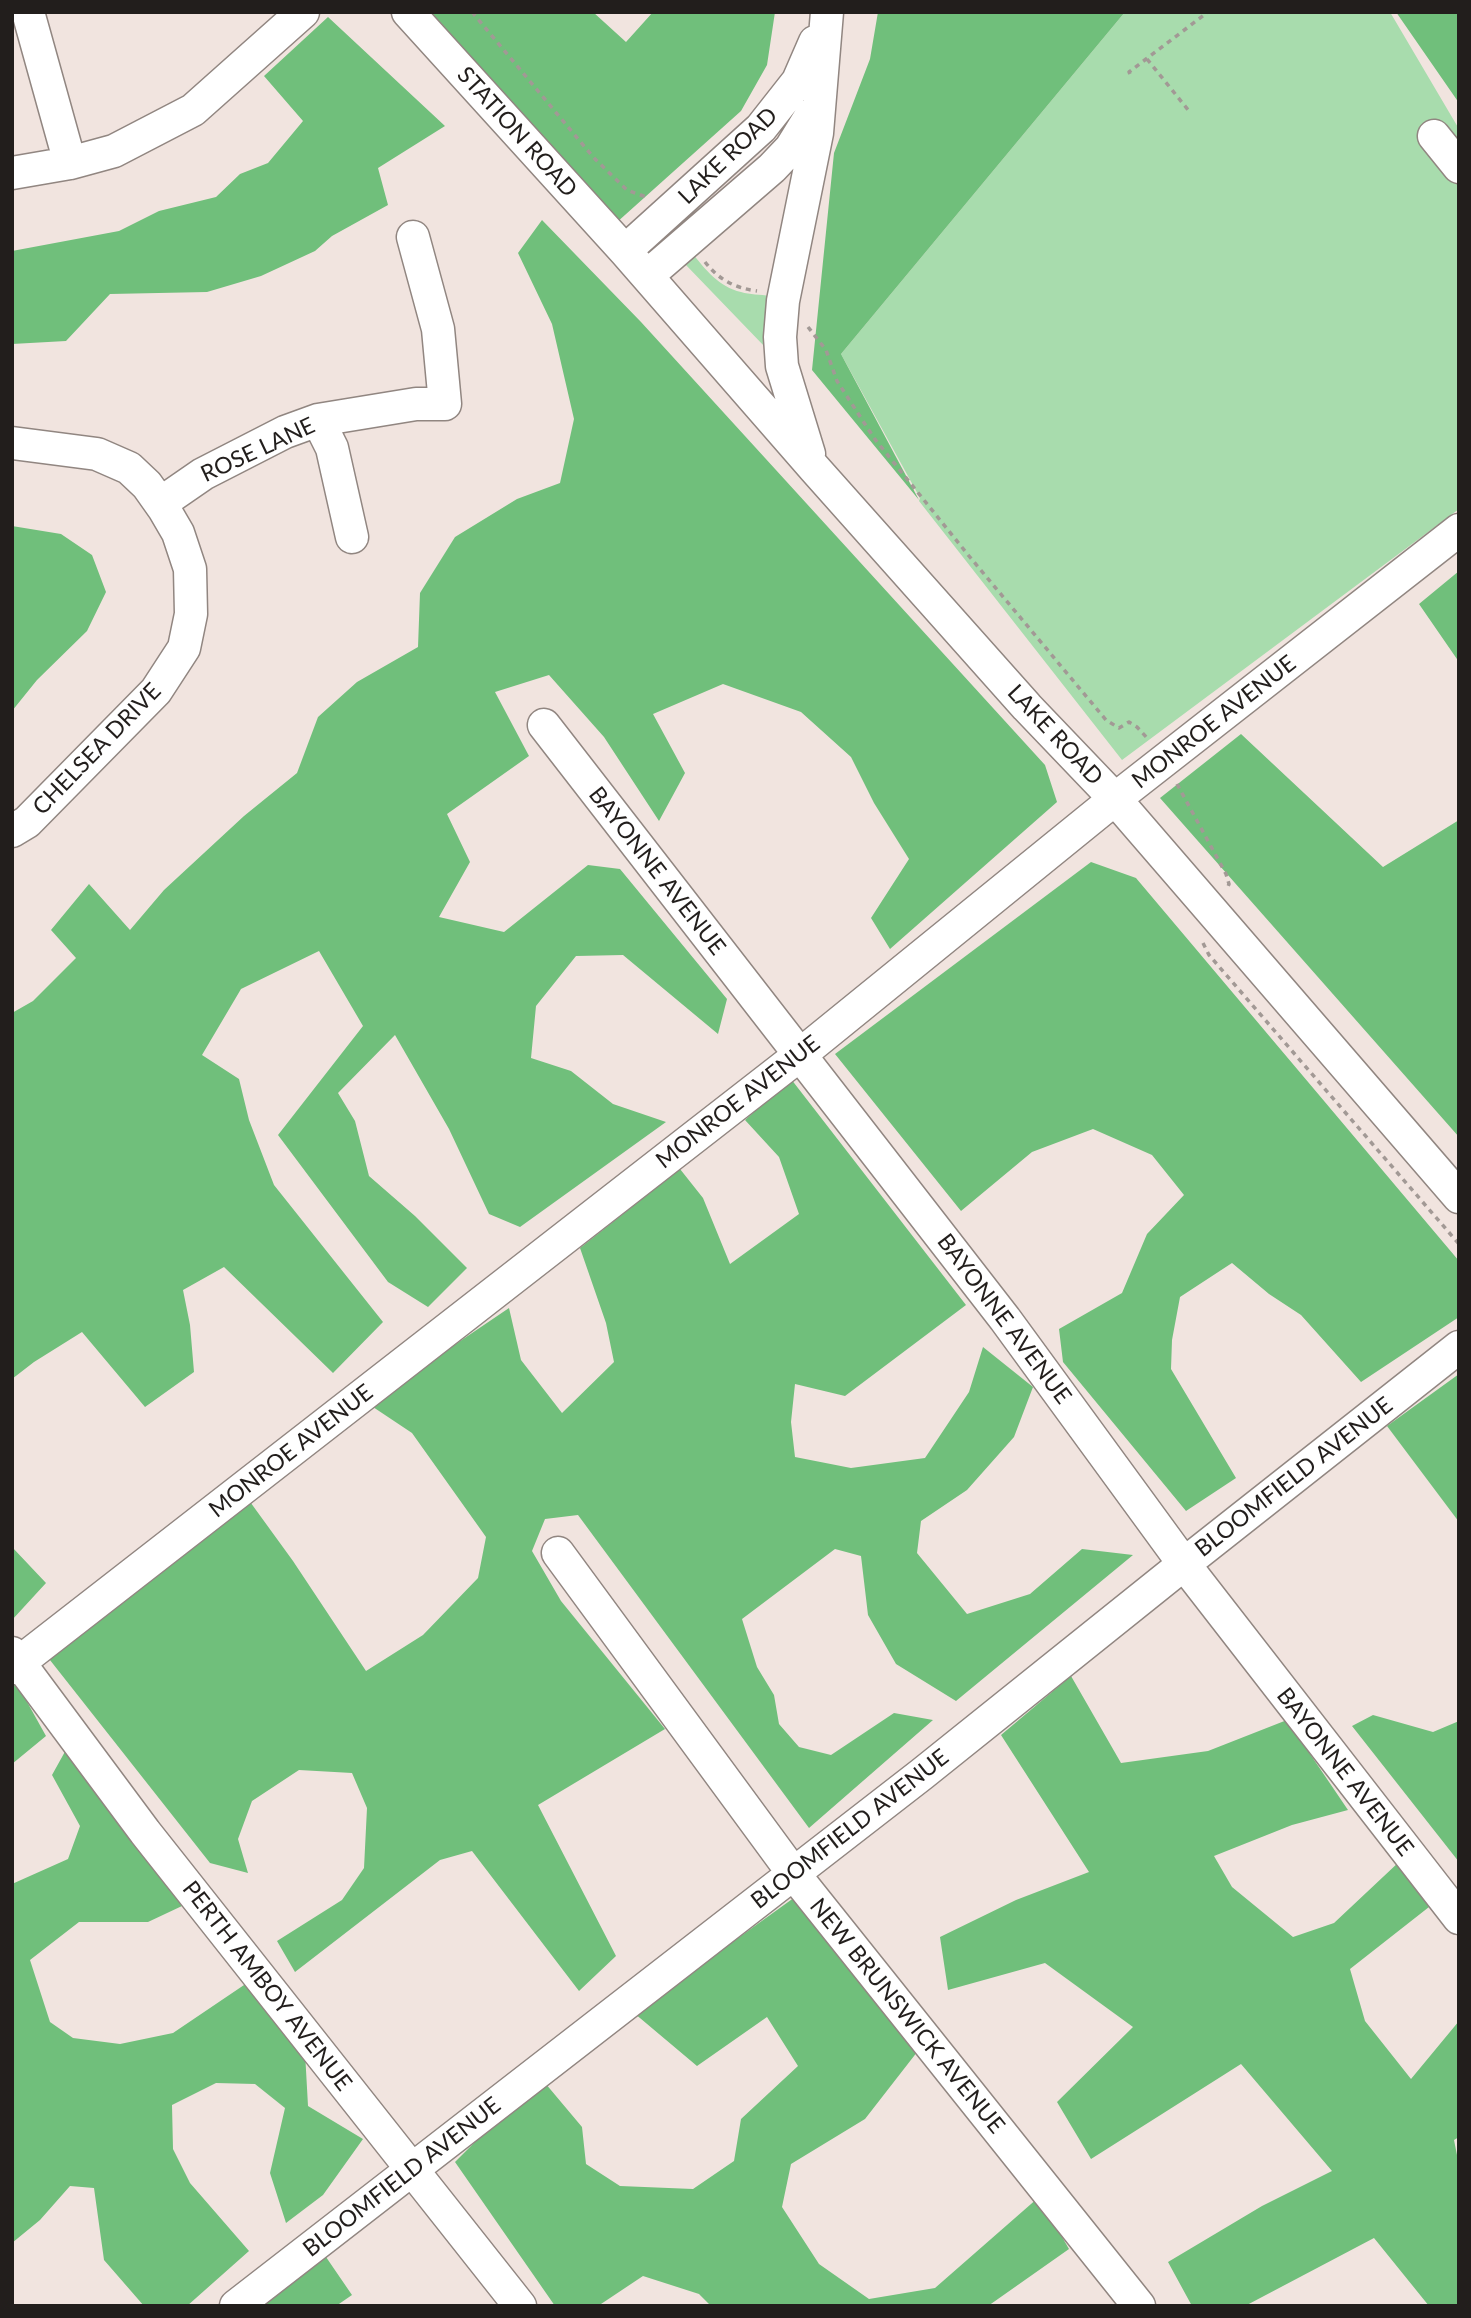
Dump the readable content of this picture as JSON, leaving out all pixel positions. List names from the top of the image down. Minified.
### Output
{"streets":{"street":["STATION ROAD","LAKE ROAD","ROSE LANE","MONROE AVENUE","CHELSEA DRIVE","BAYONNE AVENUE","BLOOMFIELD AVENUE","PERTH AMBOY AVENUE","NEW BRUNSWICK AVENUE"]},"crossings":[["STATION ROAD","LAKE ROAD"],["LAKE ROAD","MONROE AVENUE"],["ROSE LANE","CHELSEA DRIVE"],["MONROE AVENUE","BAYONNE AVENUE"],["MONROE AVENUE","PERTH AMBOY AVENUE"],["BAYONNE AVENUE","BLOOMFIELD AVENUE"],["BLOOMFIELD AVENUE","PERTH AMBOY AVENUE"],["BLOOMFIELD AVENUE","NEW BRUNSWICK AVENUE"]]}
